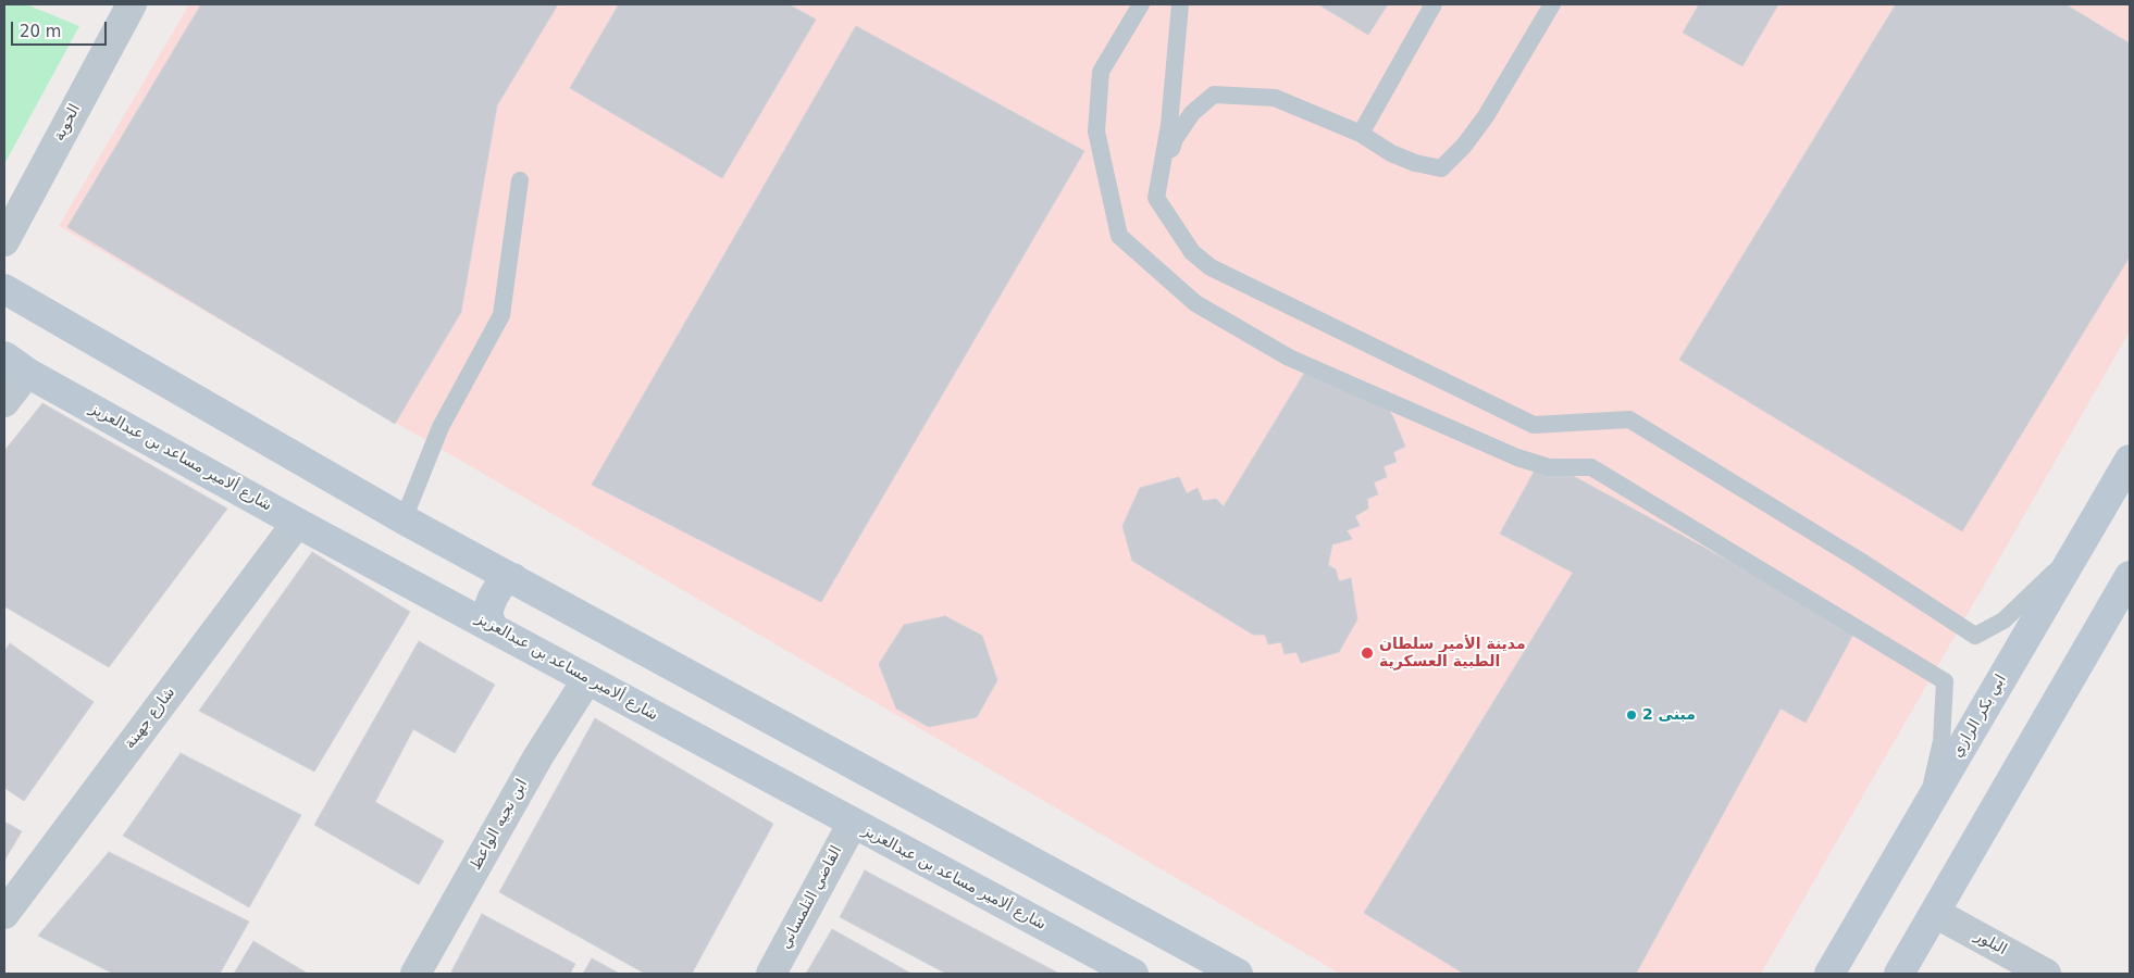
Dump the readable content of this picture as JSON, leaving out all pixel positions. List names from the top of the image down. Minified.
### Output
{"streets":{"street":["الحوية","شارع ألامير مساعد بن عبدالعزيز","ابي بكر الرازي","شارع جهينة","ابن نجيه الواعظ","القاضي التلمساني","البلور"]},"crossings":[["شارع ألامير مساعد بن عبدالعزيز","شارع جهينة"],["شارع ألامير مساعد بن عبدالعزيز","ابن نجيه الواعظ"],["شارع ألامير مساعد بن عبدالعزيز","القاضي التلمساني"]],"places":["مدينة الأمير سلطان الطبية العسكرية","مبنى 2"],"scale_bar":"20 m"}
